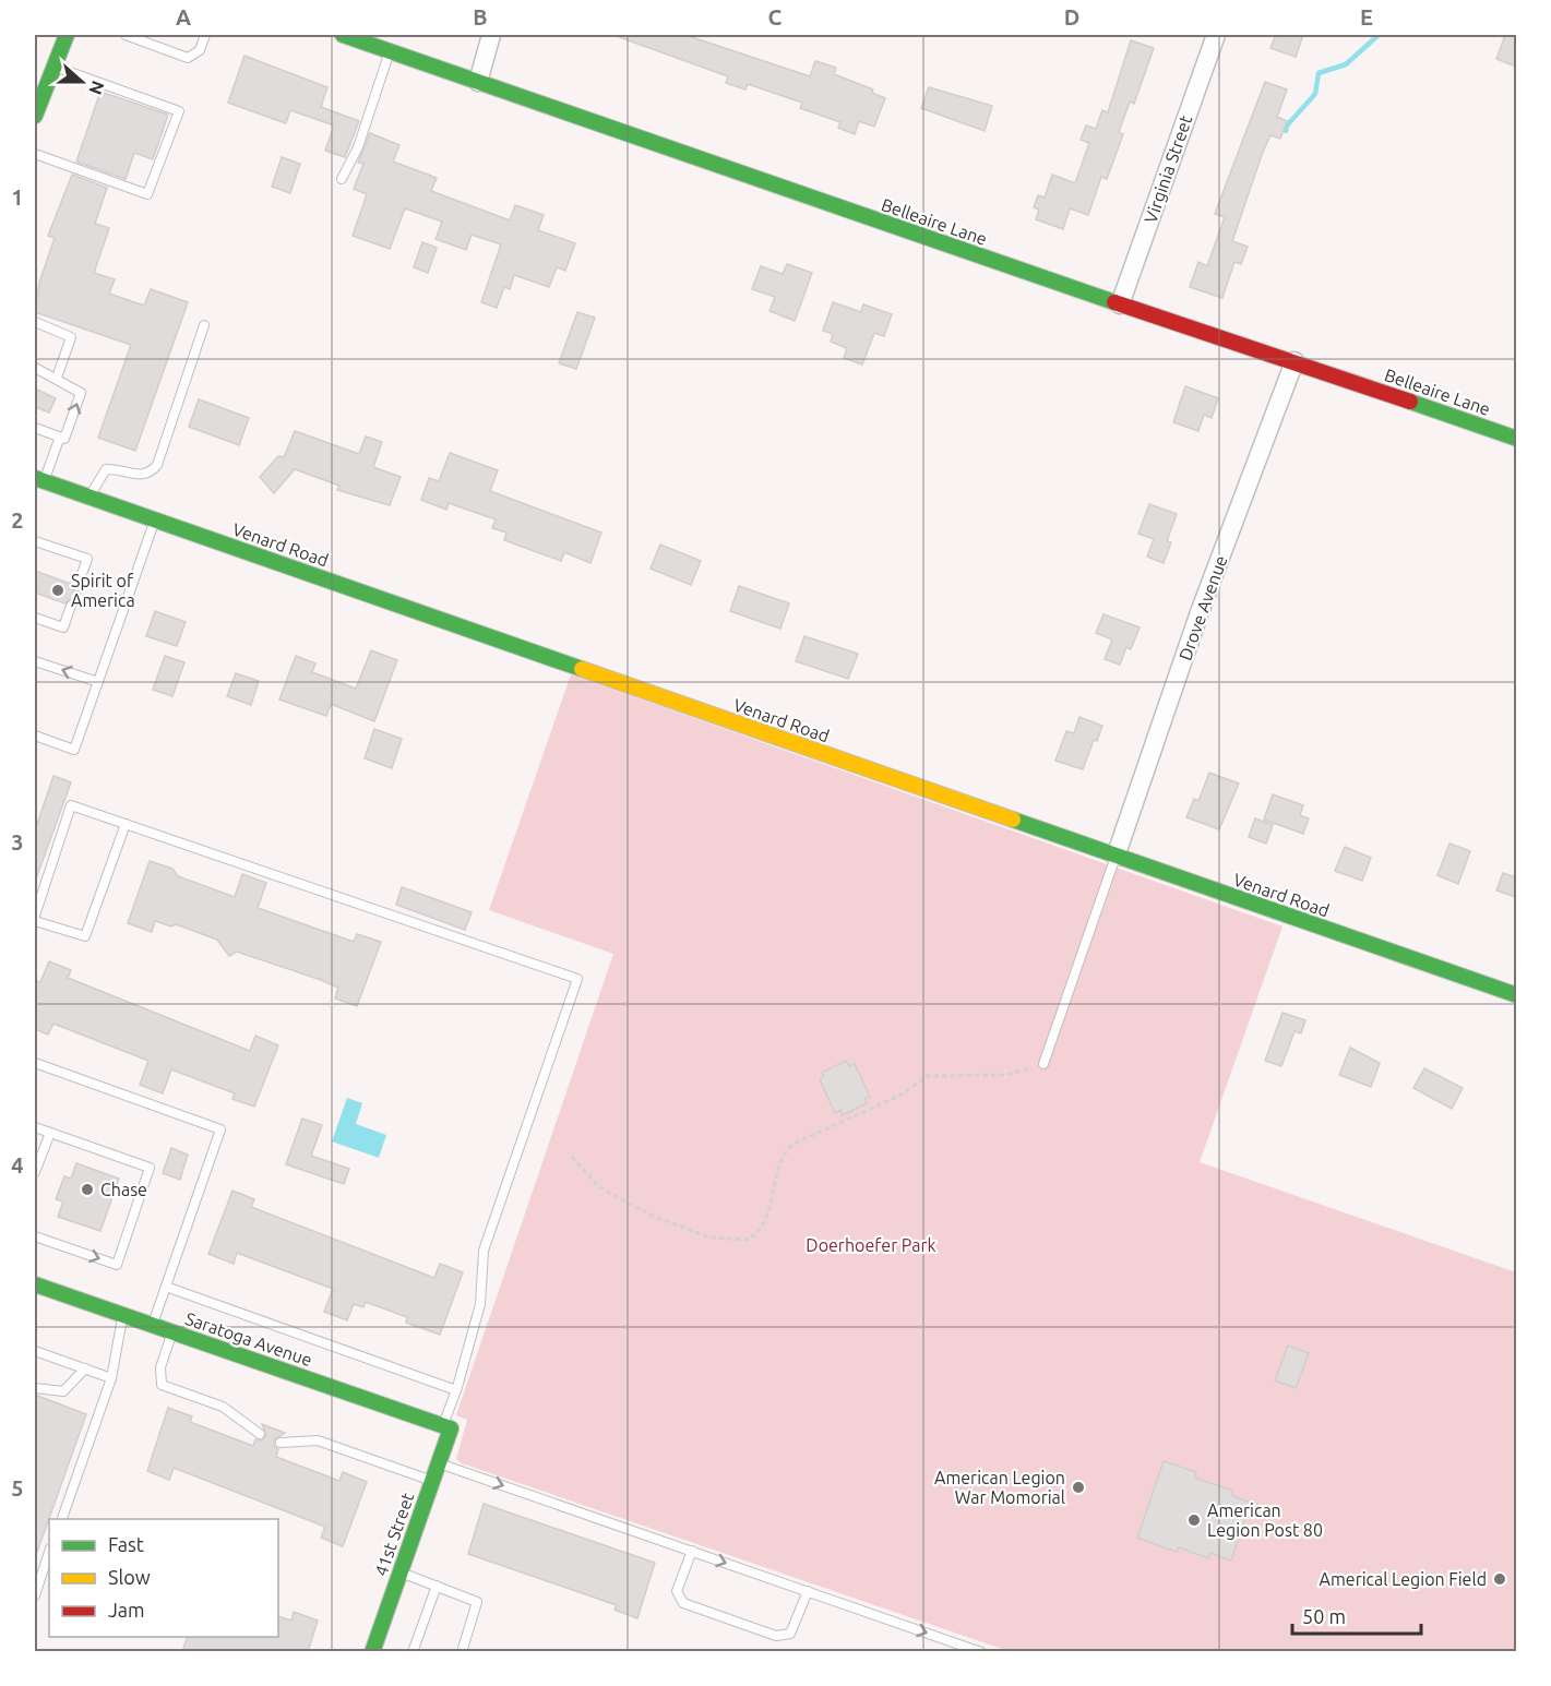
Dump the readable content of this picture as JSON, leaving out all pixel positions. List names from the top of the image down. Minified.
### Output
{"streets":{"street":["Virginia Street","Belleaire Lane","Venard Road","Drove Avenue","Saratoga Avenue","41st Street"]},"crossings":[["Virginia Street","Belleaire Lane"],["Belleaire Lane","Drove Avenue"],["Venard Road","Drove Avenue"],["Saratoga Avenue","41st Street"]],"parks":["Doerhoefer Park"],"places":["Spirit of America","Chase","American Legion War Momorial","American Legion Post 80","Americal Legion Field"],"legend":["Fast","Slow","Jam"],"scale_bar":"50 m","north":"right","grid":{"columns":["A","B","C","D","E"],"rows":["1","2","3","4","5"]}}
